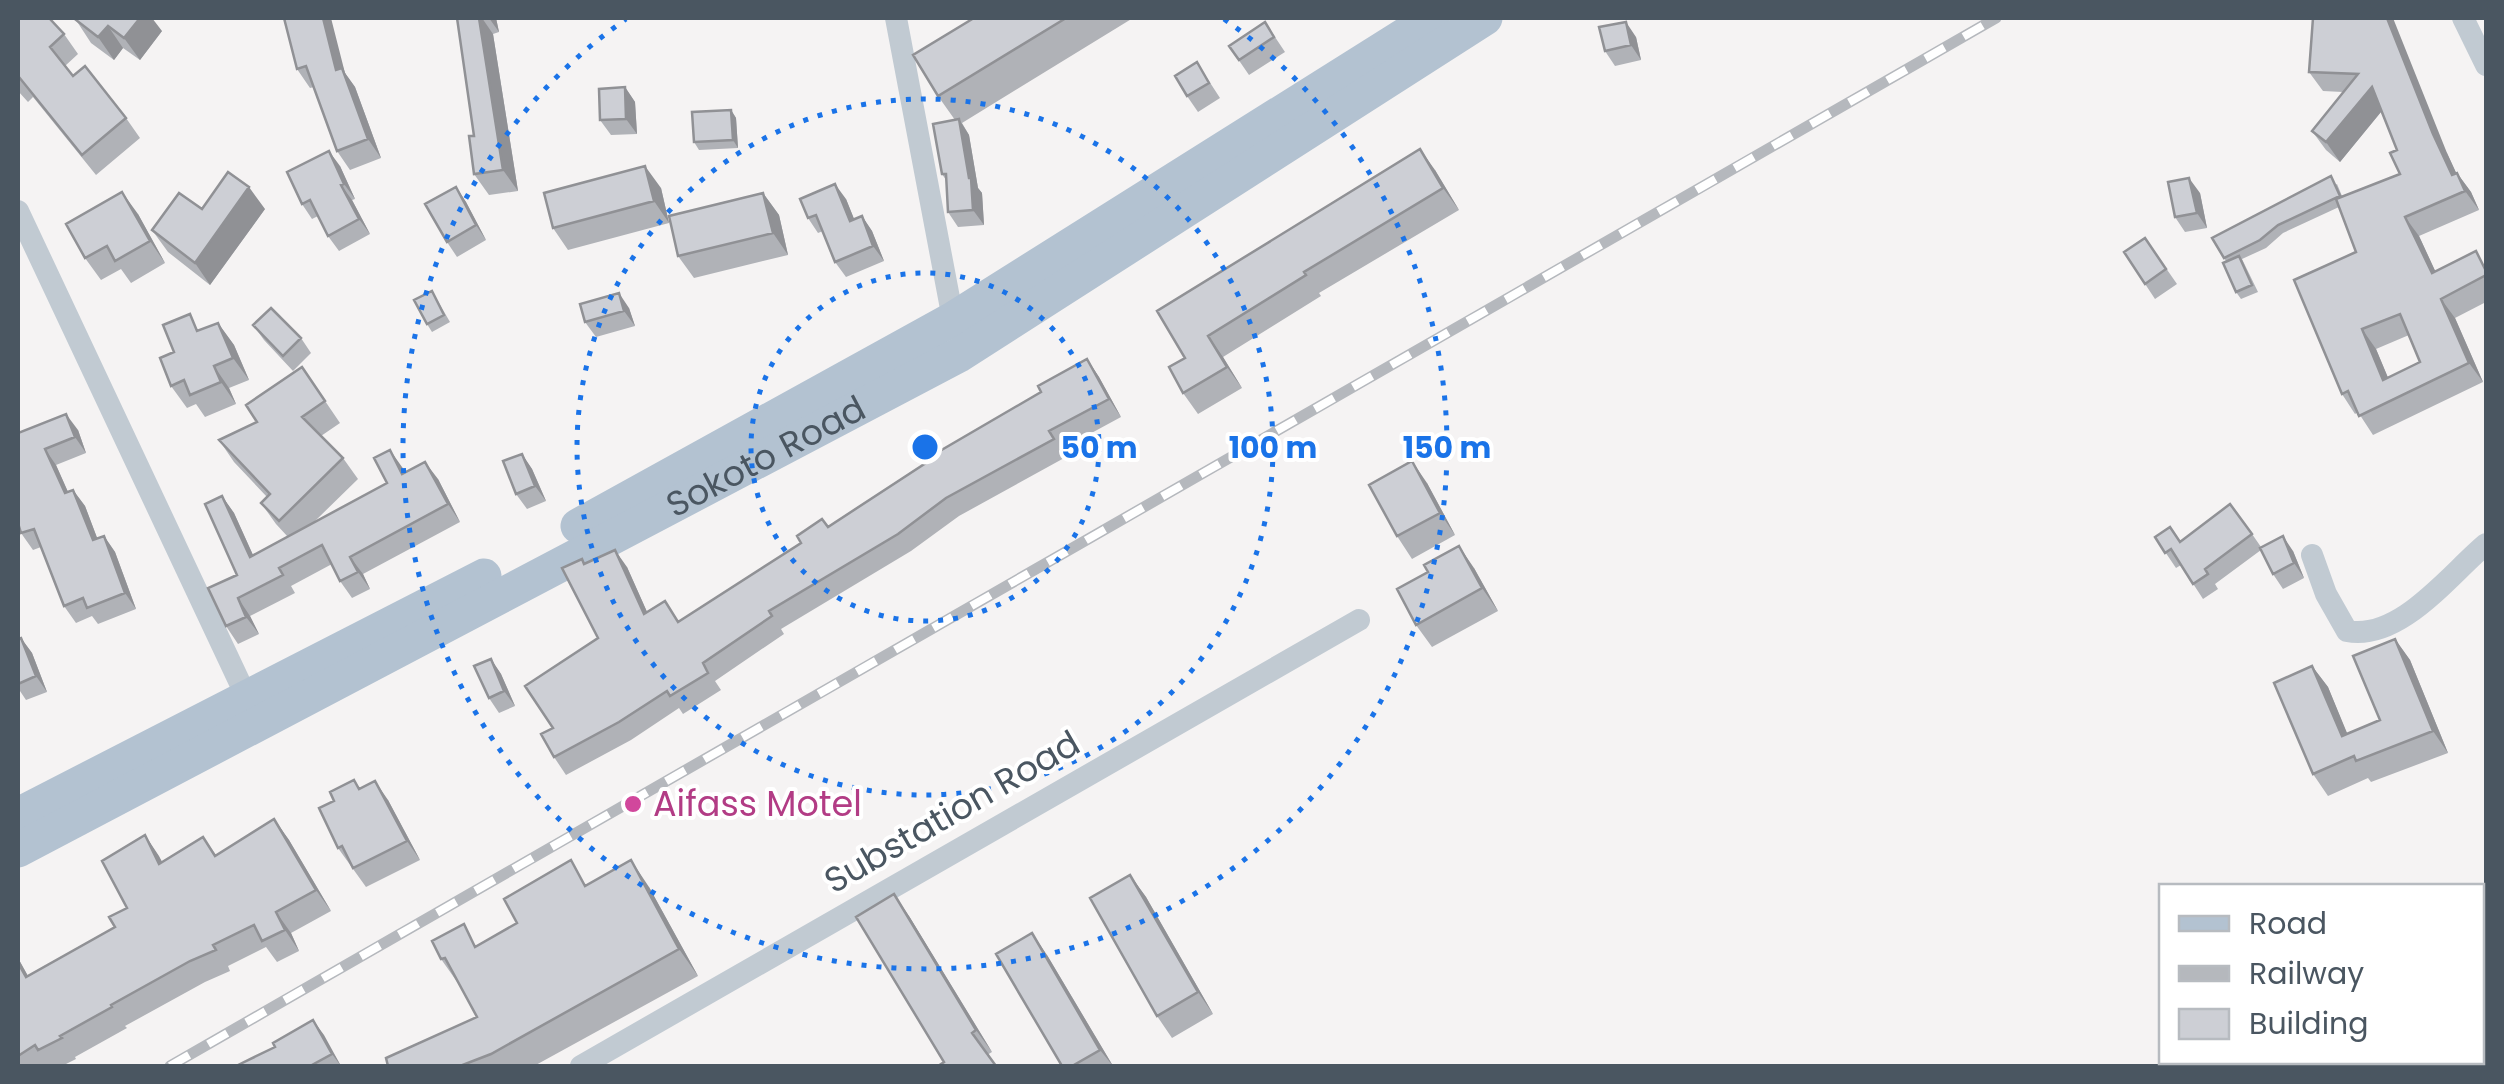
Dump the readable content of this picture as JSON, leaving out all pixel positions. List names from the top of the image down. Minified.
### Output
{"streets":{"main road":["Sokoto Road"],"street":["Substation Road"]},"places":["Aifass Motel"],"legend":["Road","Railway","Building"],"rings":["50 m","100 m","150 m"]}
